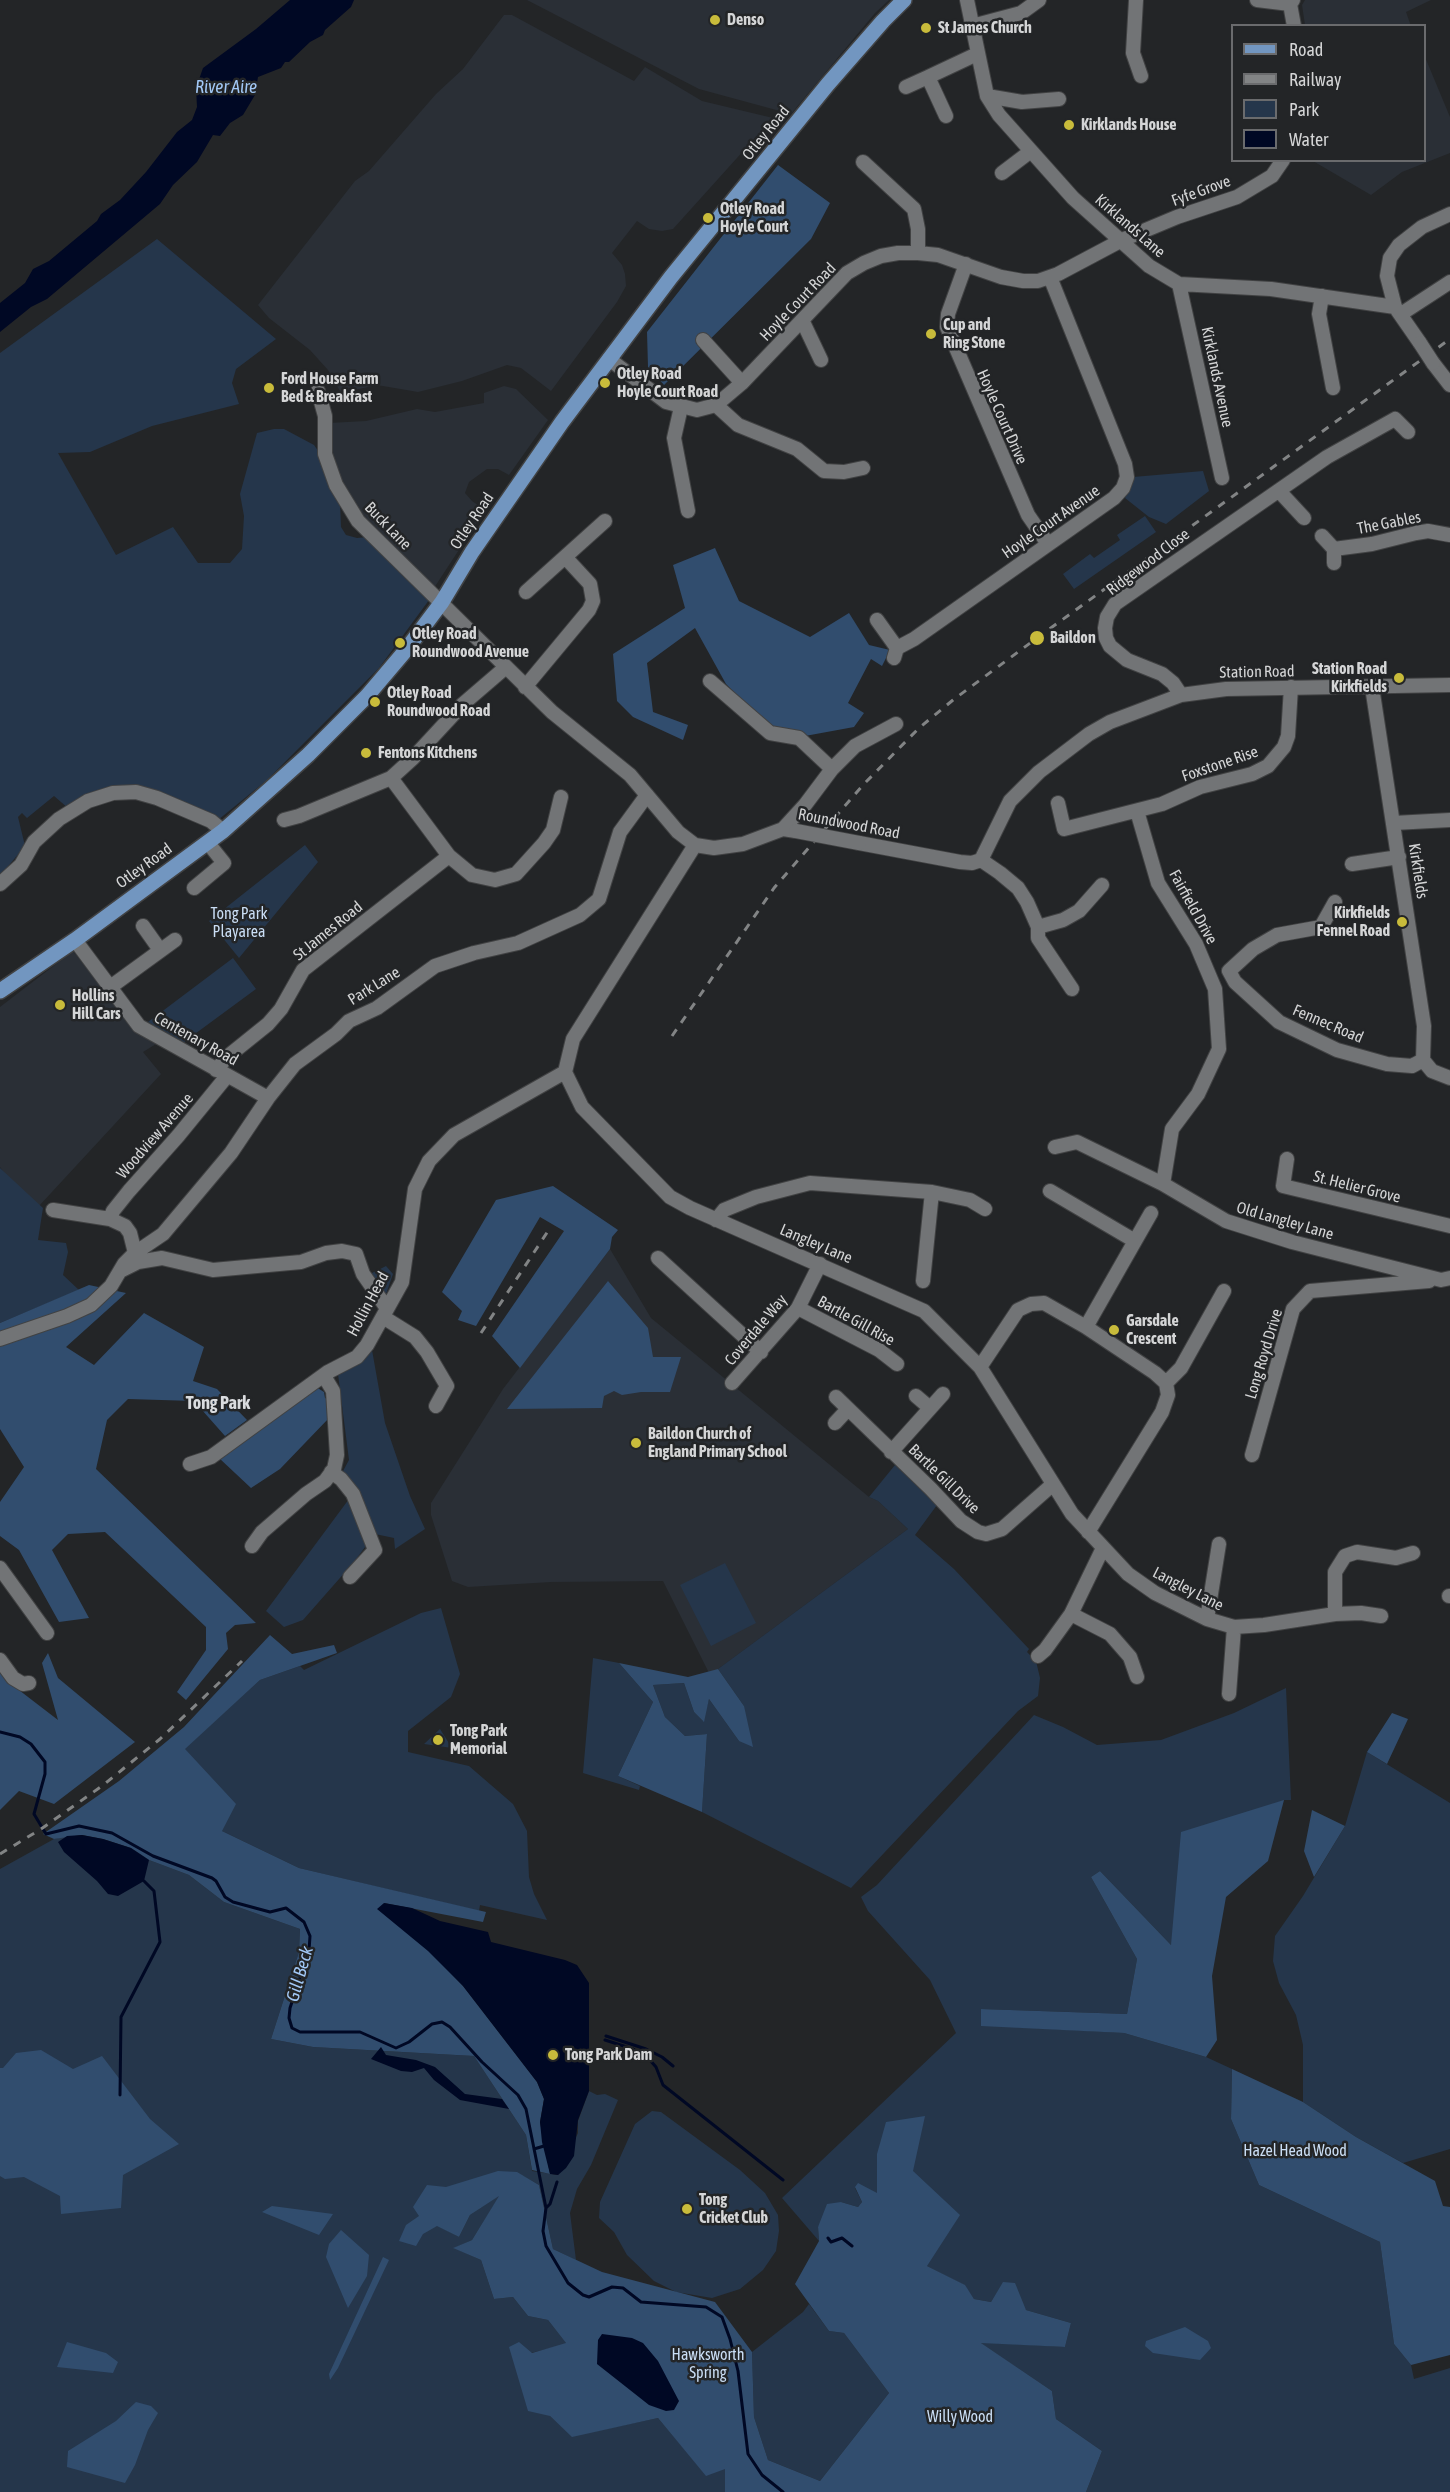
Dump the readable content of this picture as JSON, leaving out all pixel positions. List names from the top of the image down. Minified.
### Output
{"streets":{"main road":["Otley Road"],"street":["Fyfe Grove","Kirklands Lane","Hoyle Court Road","Kirklands Avenue","Hoyle Court Drive","Hoyle Court Avenue","The Gables","Buck Lane","Ridgewood Close","Station Road","Foxstone Rise","Roundwood Road","Kirkfields","Fairfield Drive","St James Road","Park Lane","Fennec Road","Centenary Road","Woodview Avenue","St. Helier Grove","Old Langley Lane","Langley Lane","Hollin Head","Bartle Gill Rise","Coverdale Way","Long Royd Drive","Bartle Gill Drive"]},"crossings":[["Otley Road","Buck Lane"],["Otley Road","Centenary Road"],["Fyfe Grove","Kirklands Lane"],["Fyfe Grove","Hoyle Court Road"],["Kirklands Lane","Hoyle Court Road"],["Kirklands Lane","Kirklands Avenue"],["Hoyle Court Road","Hoyle Court Drive"],["Hoyle Court Road","Hoyle Court Avenue"],["Hoyle Court Drive","Hoyle Court Avenue"],["Ridgewood Close","Station Road"],["Station Road","Foxstone Rise"],["Station Road","Roundwood Road"],["Station Road","Kirkfields"],["Foxstone Rise","Fairfield Drive"],["Kirkfields","Fennec Road"],["Fairfield Drive","Old Langley Lane"],["St James Road","Centenary Road"],["St James Road","Woodview Avenue"],["Park Lane","Centenary Road"],["Centenary Road","Woodview Avenue"],["Old Langley Lane","Long Royd Drive"],["Langley Lane","Hollin Head"],["Langley Lane","Coverdale Way"],["Langley Lane","Bartle Gill Drive"],["Bartle Gill Rise","Coverdale Way"]],"districts":["Tong Park"],"water":["River Aire","Gill Beck"],"parks":["Tong Park Playarea","Hazel Head Wood","Hawksworth Spring","Willy Wood"],"places":["Denso","St James Church","Kirklands House","Otley Road Hoyle Court","Cup and Ring Stone","Otley Road Hoyle Court Road","Ford House Farm Bed & Breakfast","Baildon","Otley Road Roundwood Avenue","Station Road Kirkfields","Otley Road Roundwood Road","Fentons Kitchens","Kirkfields Fennel Road","Hollins Hill Cars","Garsdale Crescent","Baildon Church of England Primary School","Tong Park Memorial","Tong Park Dam","Tong Cricket Club"],"legend":["Road","Railway","Park","Water"]}
